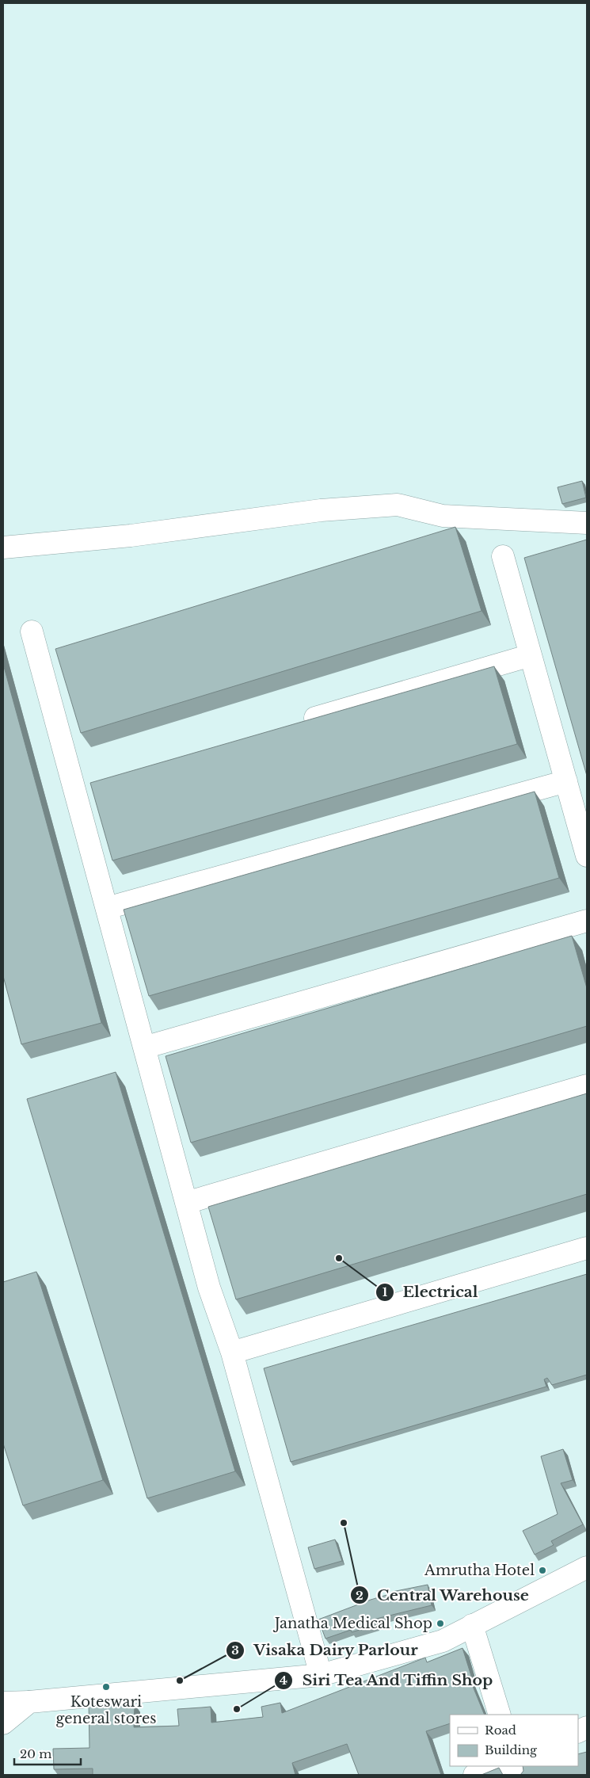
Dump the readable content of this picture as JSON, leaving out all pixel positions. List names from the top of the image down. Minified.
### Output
{"places":["Electrical","Central Warehouse","Amrutha Hotel","Janatha Medical Shop","Visaka Dairy Parlour","Koteswari general stores","Siri Tea And Tiffin Shop"],"legend":["Road","Building"],"scale_bar":"20 m"}
